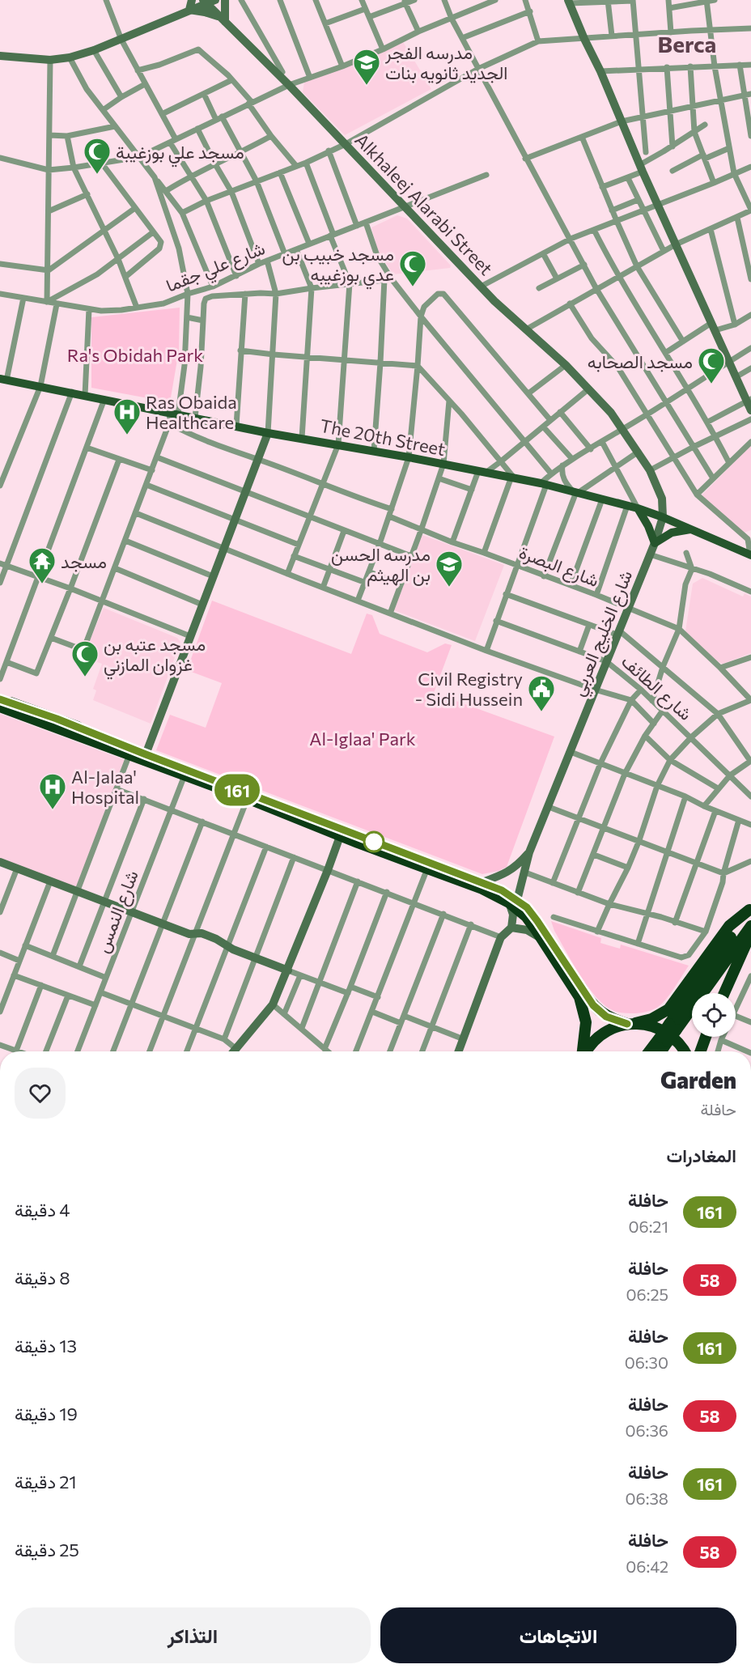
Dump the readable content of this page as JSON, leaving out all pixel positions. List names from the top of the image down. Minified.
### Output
{"streets":{"main road":["The 20th Street"],"street":["Alkhaleej Alarabi Street","شارع علي جقما","شارع البصرة","شارع الخليج العربي","شارع الطائف","شارع النمس"]},"crossings":[["Alkhaleej Alarabi Street","شارع علي جقما"],["Alkhaleej Alarabi Street","شارع الخليج العربي"],["The 20th Street","شارع الخليج العربي"],["شارع البصرة","شارع الخليج العربي"],["شارع الخليج العربي","شارع الطائف"]],"districts":["Berca"],"parks":["Ra's Obidah Park","Al-Iglaa' Park"],"places":{"school or university":["مدرسه الفجر الجديد ثانويه بنات","مدرسه الحسن بن الهيثم"],"mosque":["مسجد علي بوزغيبة","مسجد خبيب بن عدي بوزغيبه","مسجد الصحابه","مسجد عتبه بن غزوان المازني"],"hospital":["Ras Obaida Healthcare","Al-Jalaa' Hospital"],"temple":["مسجد"],"public building":["Civil Registry - Sidi Hussein"]},"lines":["bus line 161"],"page":{"on_map":"161","heading":[["Garden","حافلة"],"المغادرات"],"list":[{"mark":"161","name":"حافلة","note":"06:21","value":"4 دقيقة"},{"mark":"58","name":"حافلة","note":"06:25","value":"8 دقيقة"},{"mark":"161","name":"حافلة","note":"06:30","value":"13 دقيقة"},{"mark":"58","name":"حافلة","note":"06:36","value":"19 دقيقة"},{"mark":"161","name":"حافلة","note":"06:38","value":"21 دقيقة"},{"mark":"58","name":"حافلة","note":"06:42","value":"25 دقيقة"}],"buttons":["الاتجاهات","التذاكر"]}}
